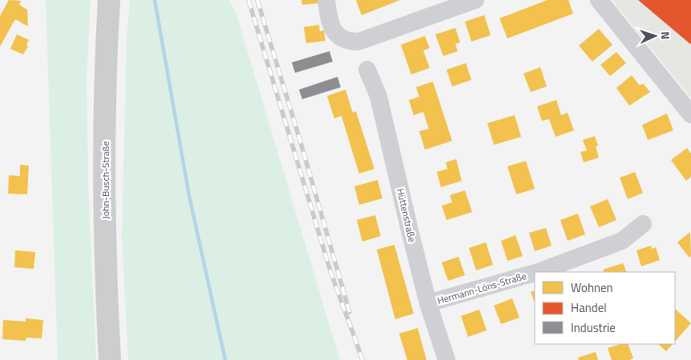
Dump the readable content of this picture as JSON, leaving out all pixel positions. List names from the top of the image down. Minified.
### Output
{"streets":{"main road":["John-Busch-Straße"],"street":["Hüttenstraße","Hermann-Löns-Straße"]},"crossings":[["Hüttenstraße","Hermann-Löns-Straße"]],"legend":["Wohnen","Handel","Industrie"],"north":"right"}
